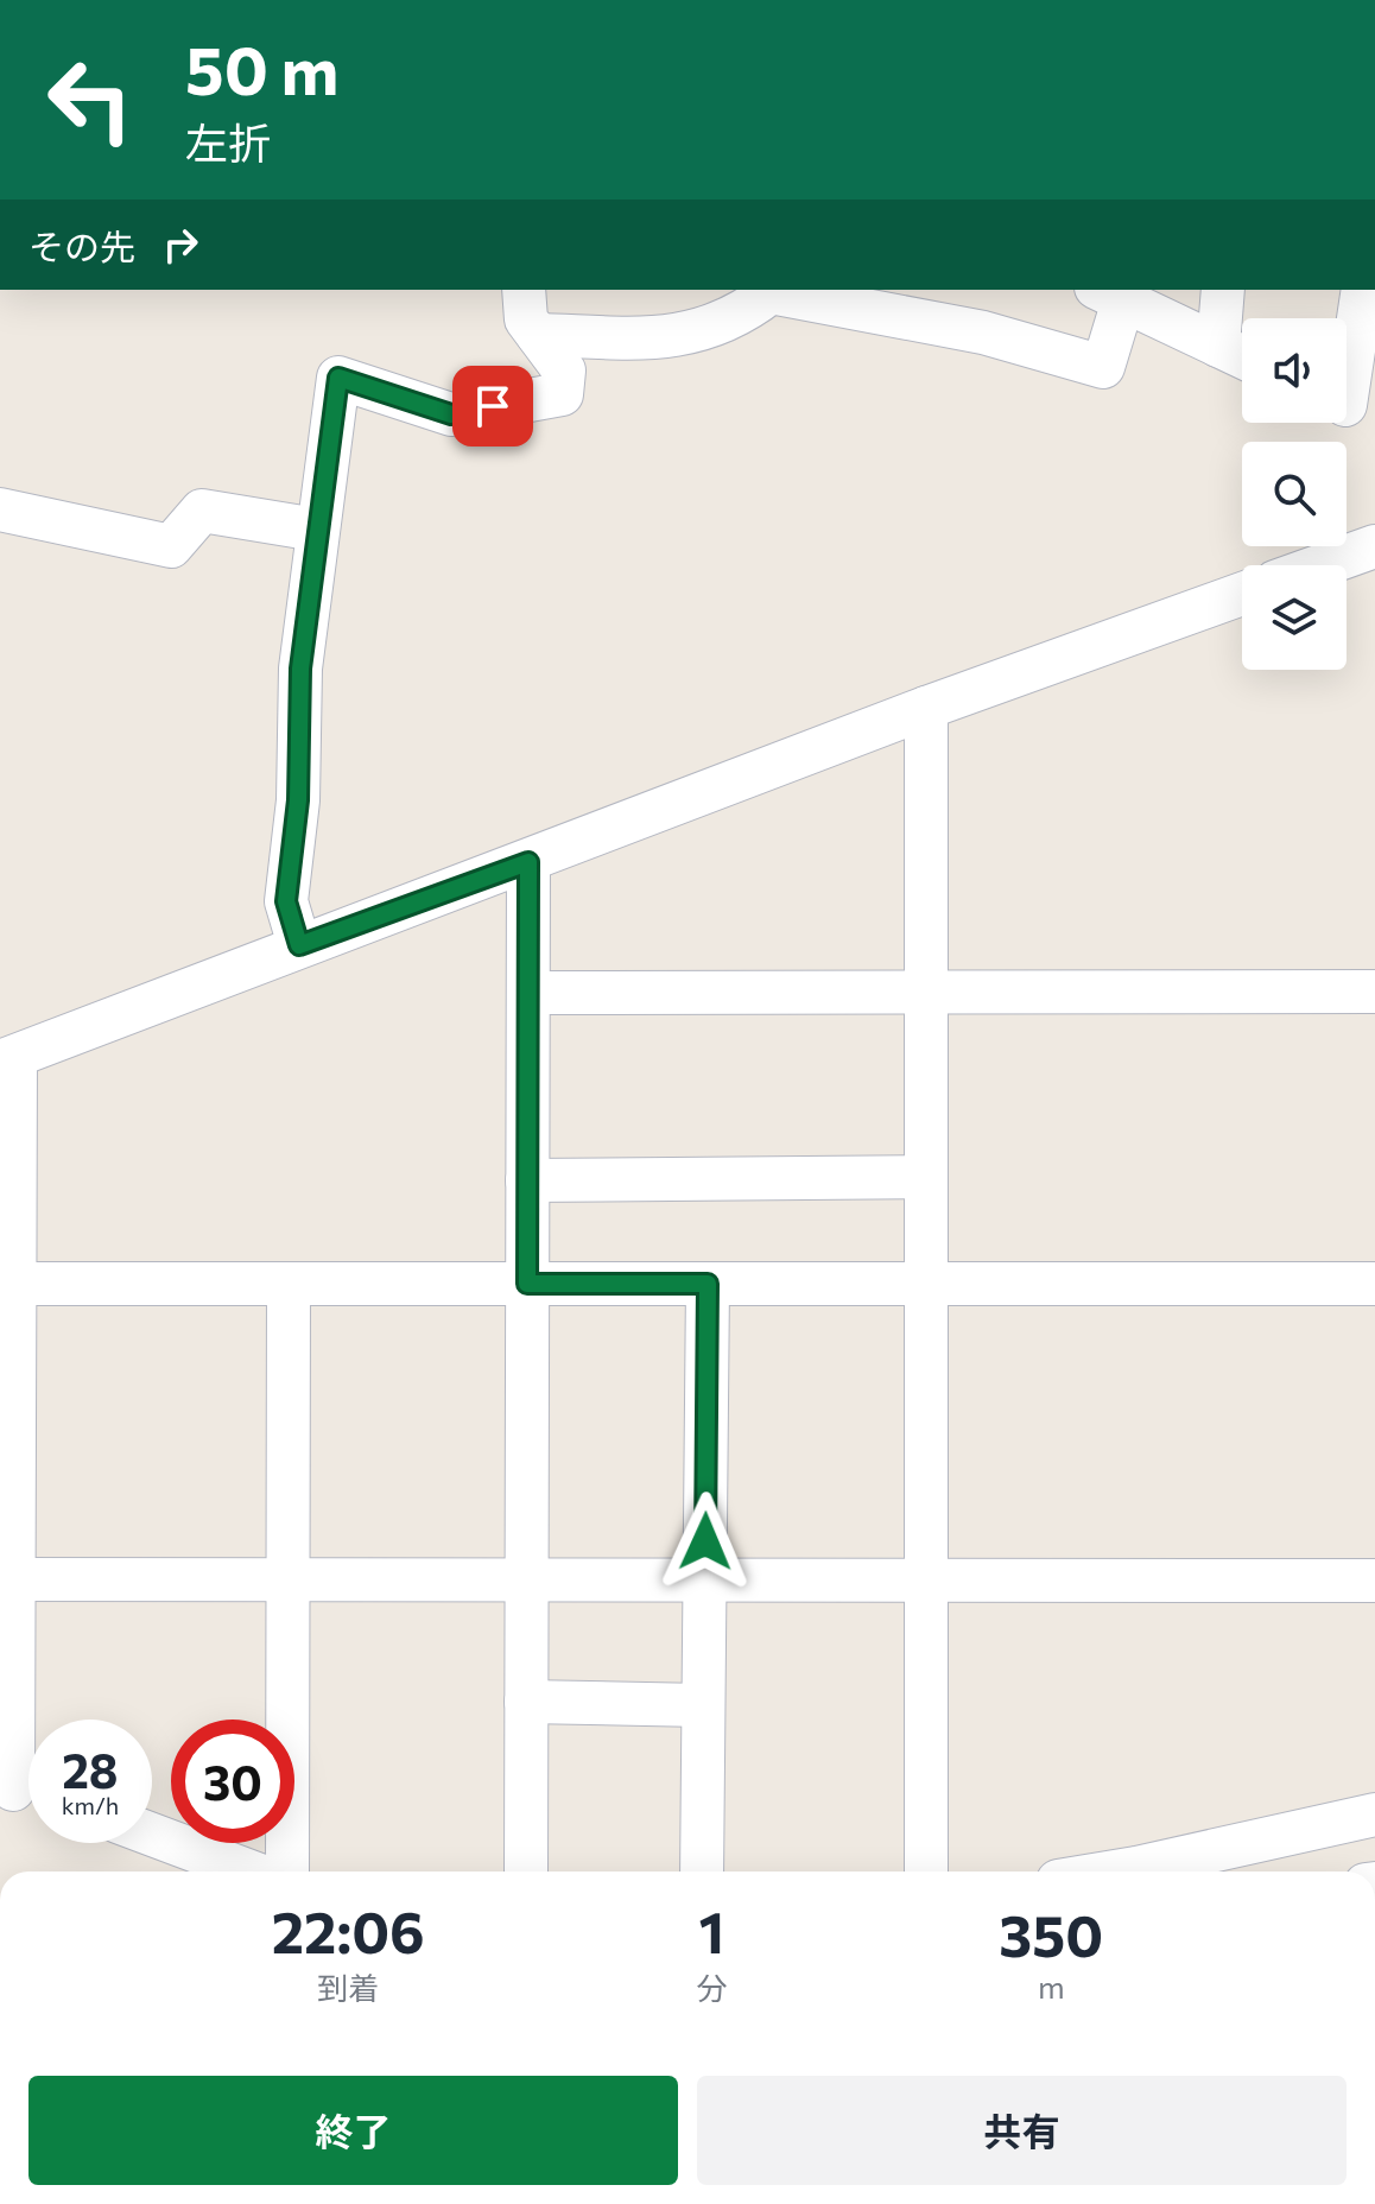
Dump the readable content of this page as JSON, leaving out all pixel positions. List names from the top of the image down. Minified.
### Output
{"page":{"turn":["50 m","左折"],"then":"その先","speed":"28 km/h","limit":"30","eta":["22:06","到着","1","分","350","m"],"buttons":["終了","共有"]}}
